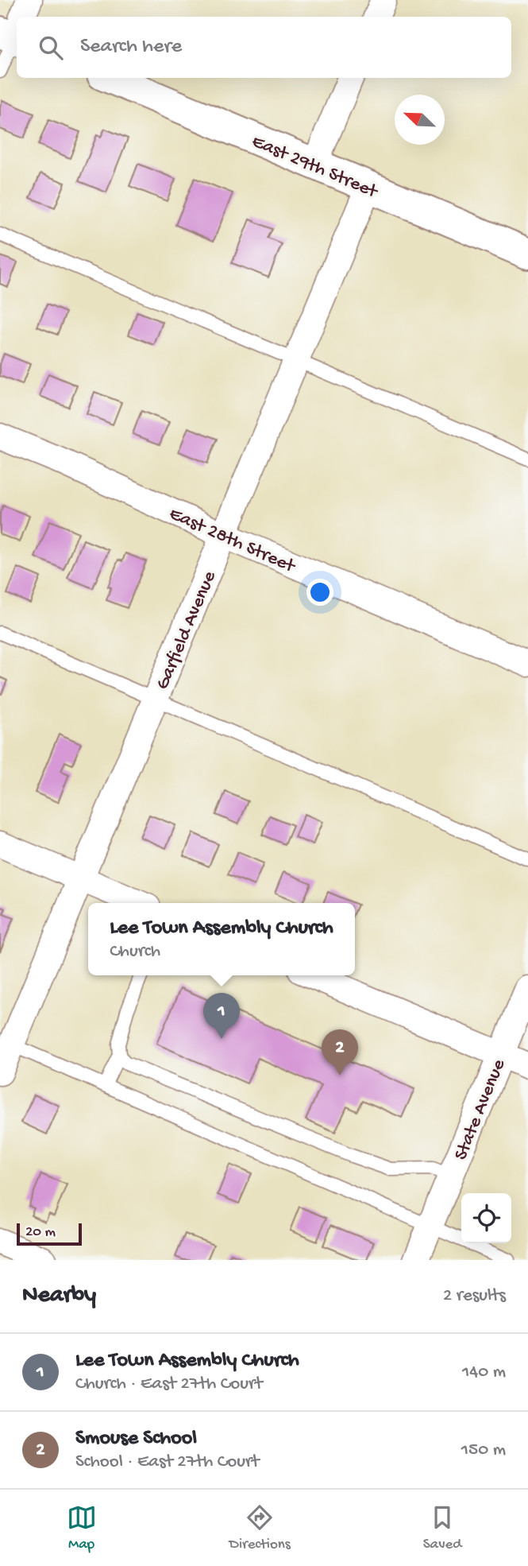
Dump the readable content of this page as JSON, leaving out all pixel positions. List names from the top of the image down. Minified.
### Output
{"streets":{"street":["East 29th Street","East 28th Street","Garfield Avenue","State Avenue"]},"crossings":[["East 29th Street","Garfield Avenue"],["East 28th Street","Garfield Avenue"]],"scale_bar":"20 m","north":"top left","page":{"search":"Search here","popup":["Lee Town Assembly Church","Church"],"pins":["1","2"],"scale":"20 m","heading":["Nearby","2 results"],"list":[{"mark":"1","name":"Lee Town Assembly Church","note":"Church · East 27th Court","value":"140 m"},{"mark":"2","name":"Smouse School","note":"School · East 27th Court","value":"150 m"}],"nav":["Map","Directions","Saved"]}}
